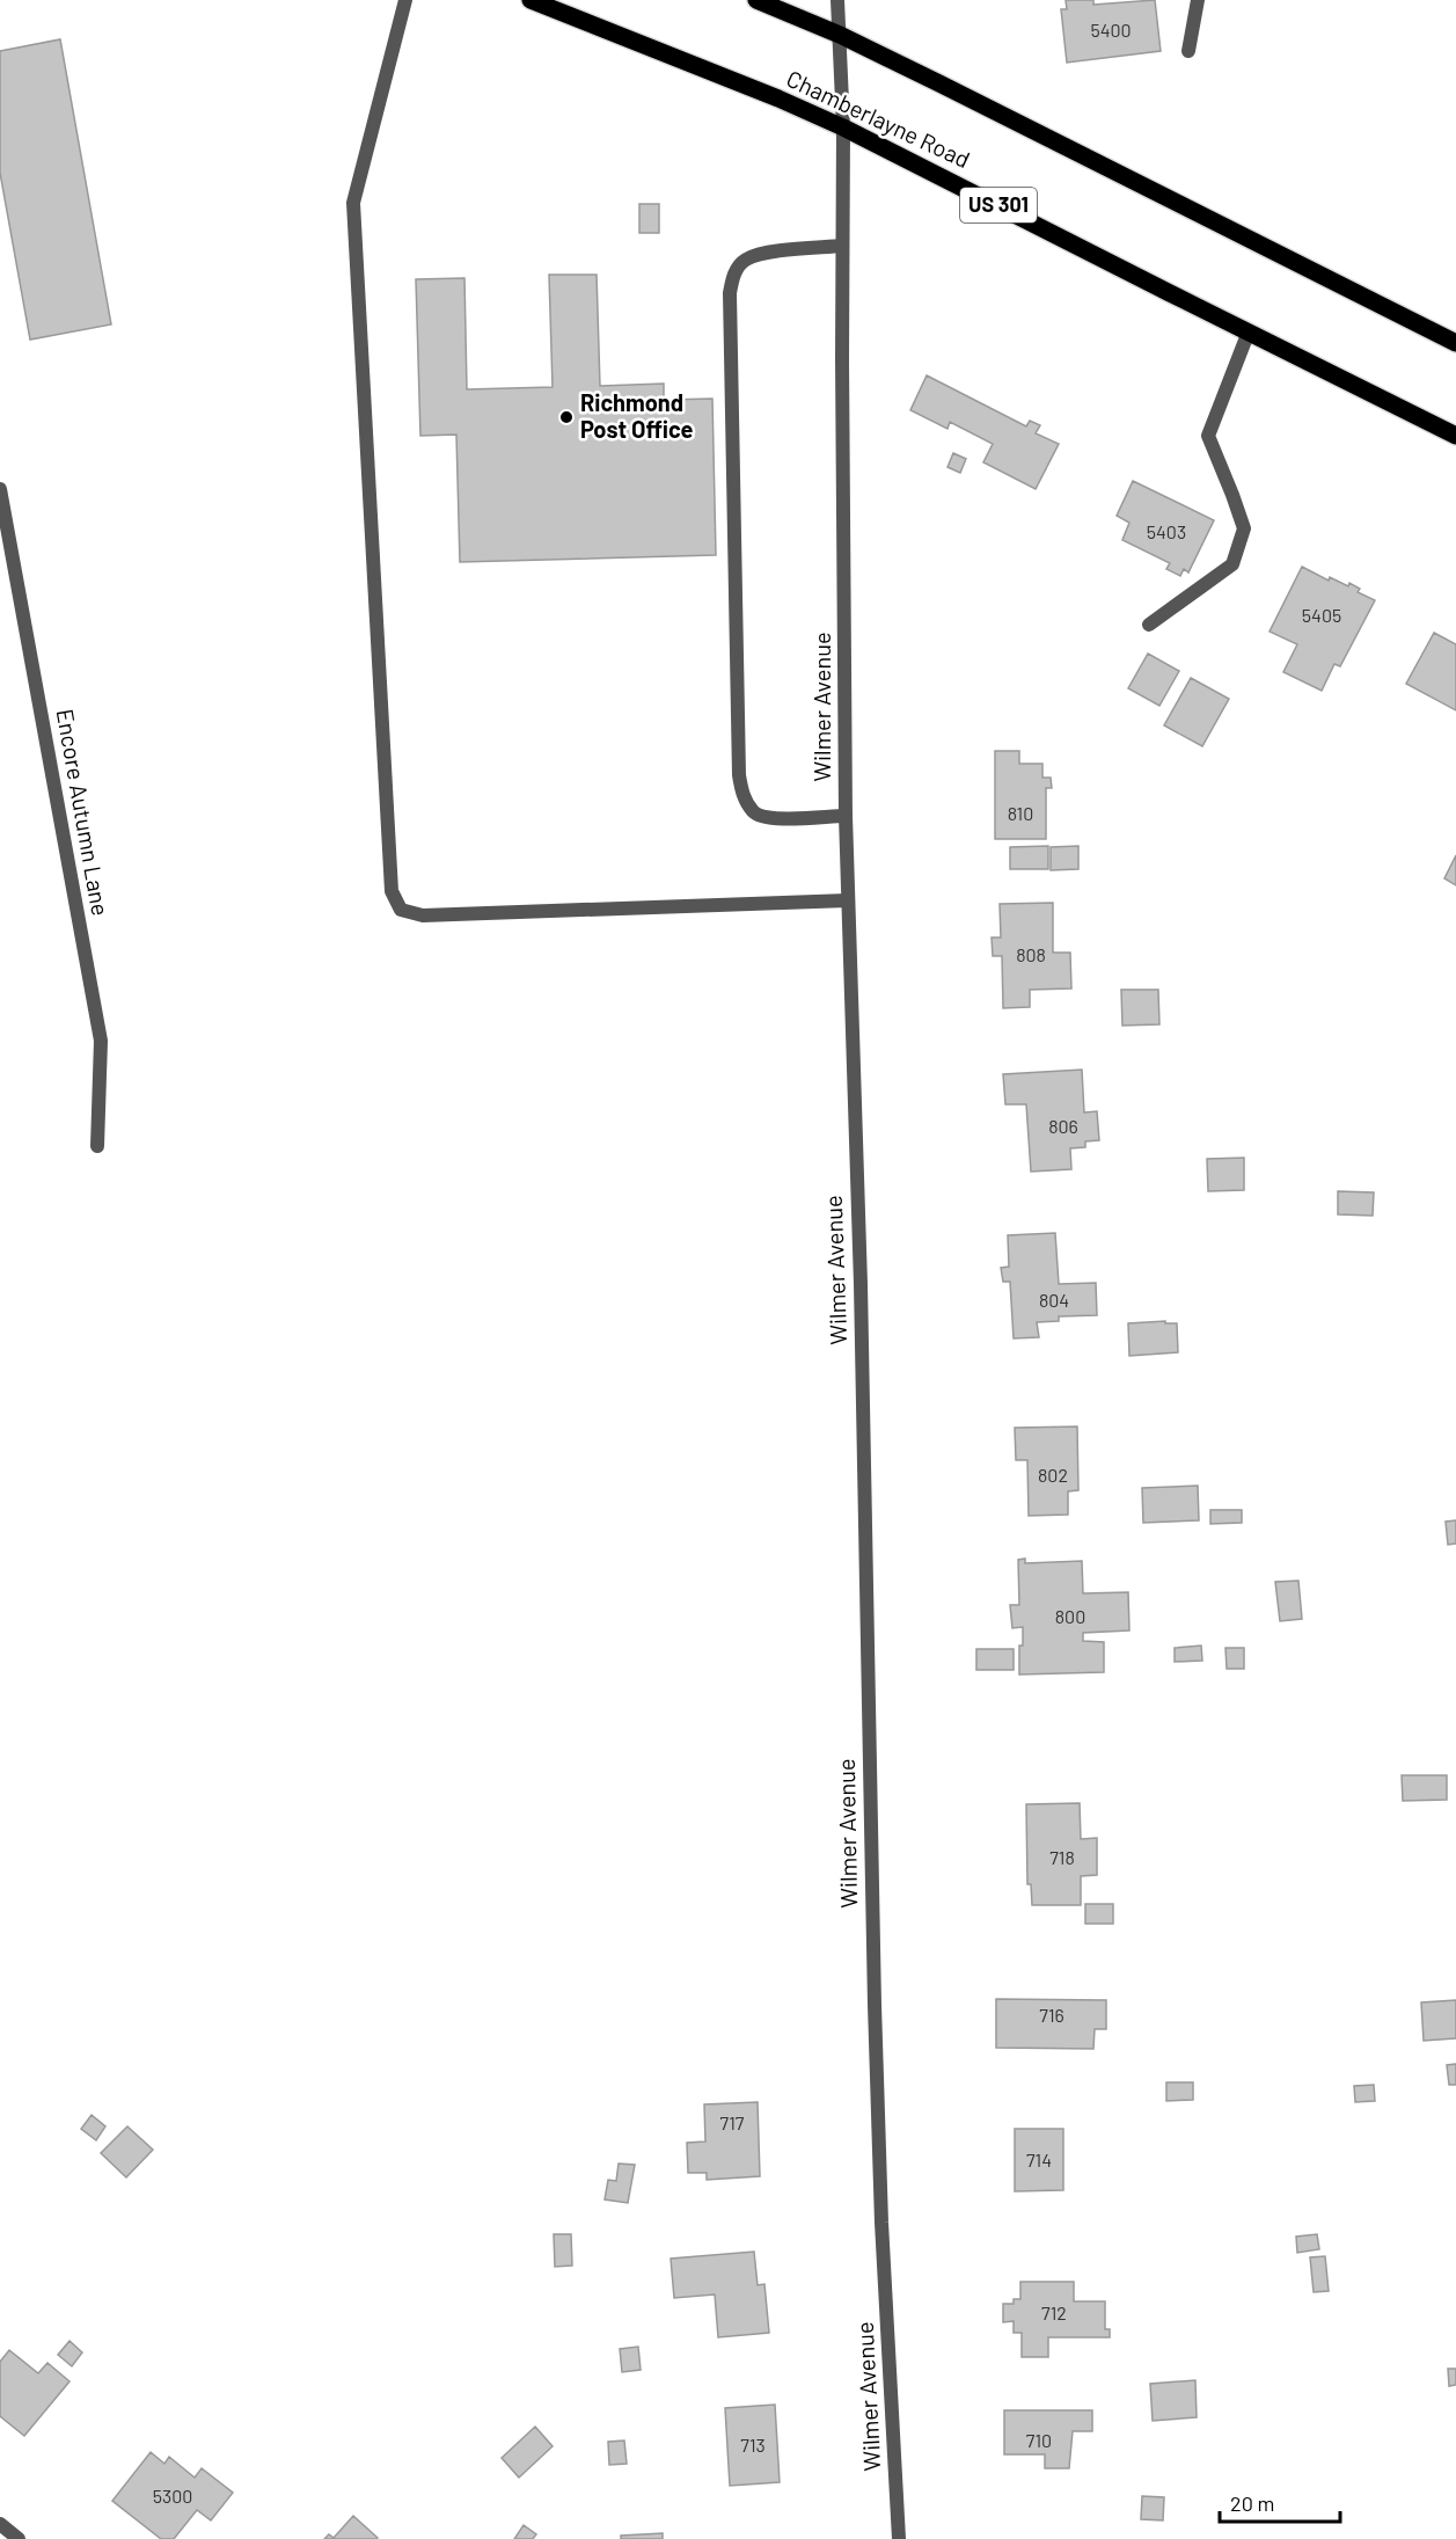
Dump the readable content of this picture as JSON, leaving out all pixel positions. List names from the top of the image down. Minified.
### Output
{"streets":{"main road":["Chamberlayne Road","US 301"],"street":["Wilmer Avenue","Encore Autumn Lane"]},"crossings":[["Chamberlayne Road","Wilmer Avenue"]],"places":["Richmond Post Office"],"house_numbers":["5400","5403","5405","810","808","806","804","802","800","718","716","717","714","712","710","713","5300"],"scale_bar":"20 m"}
